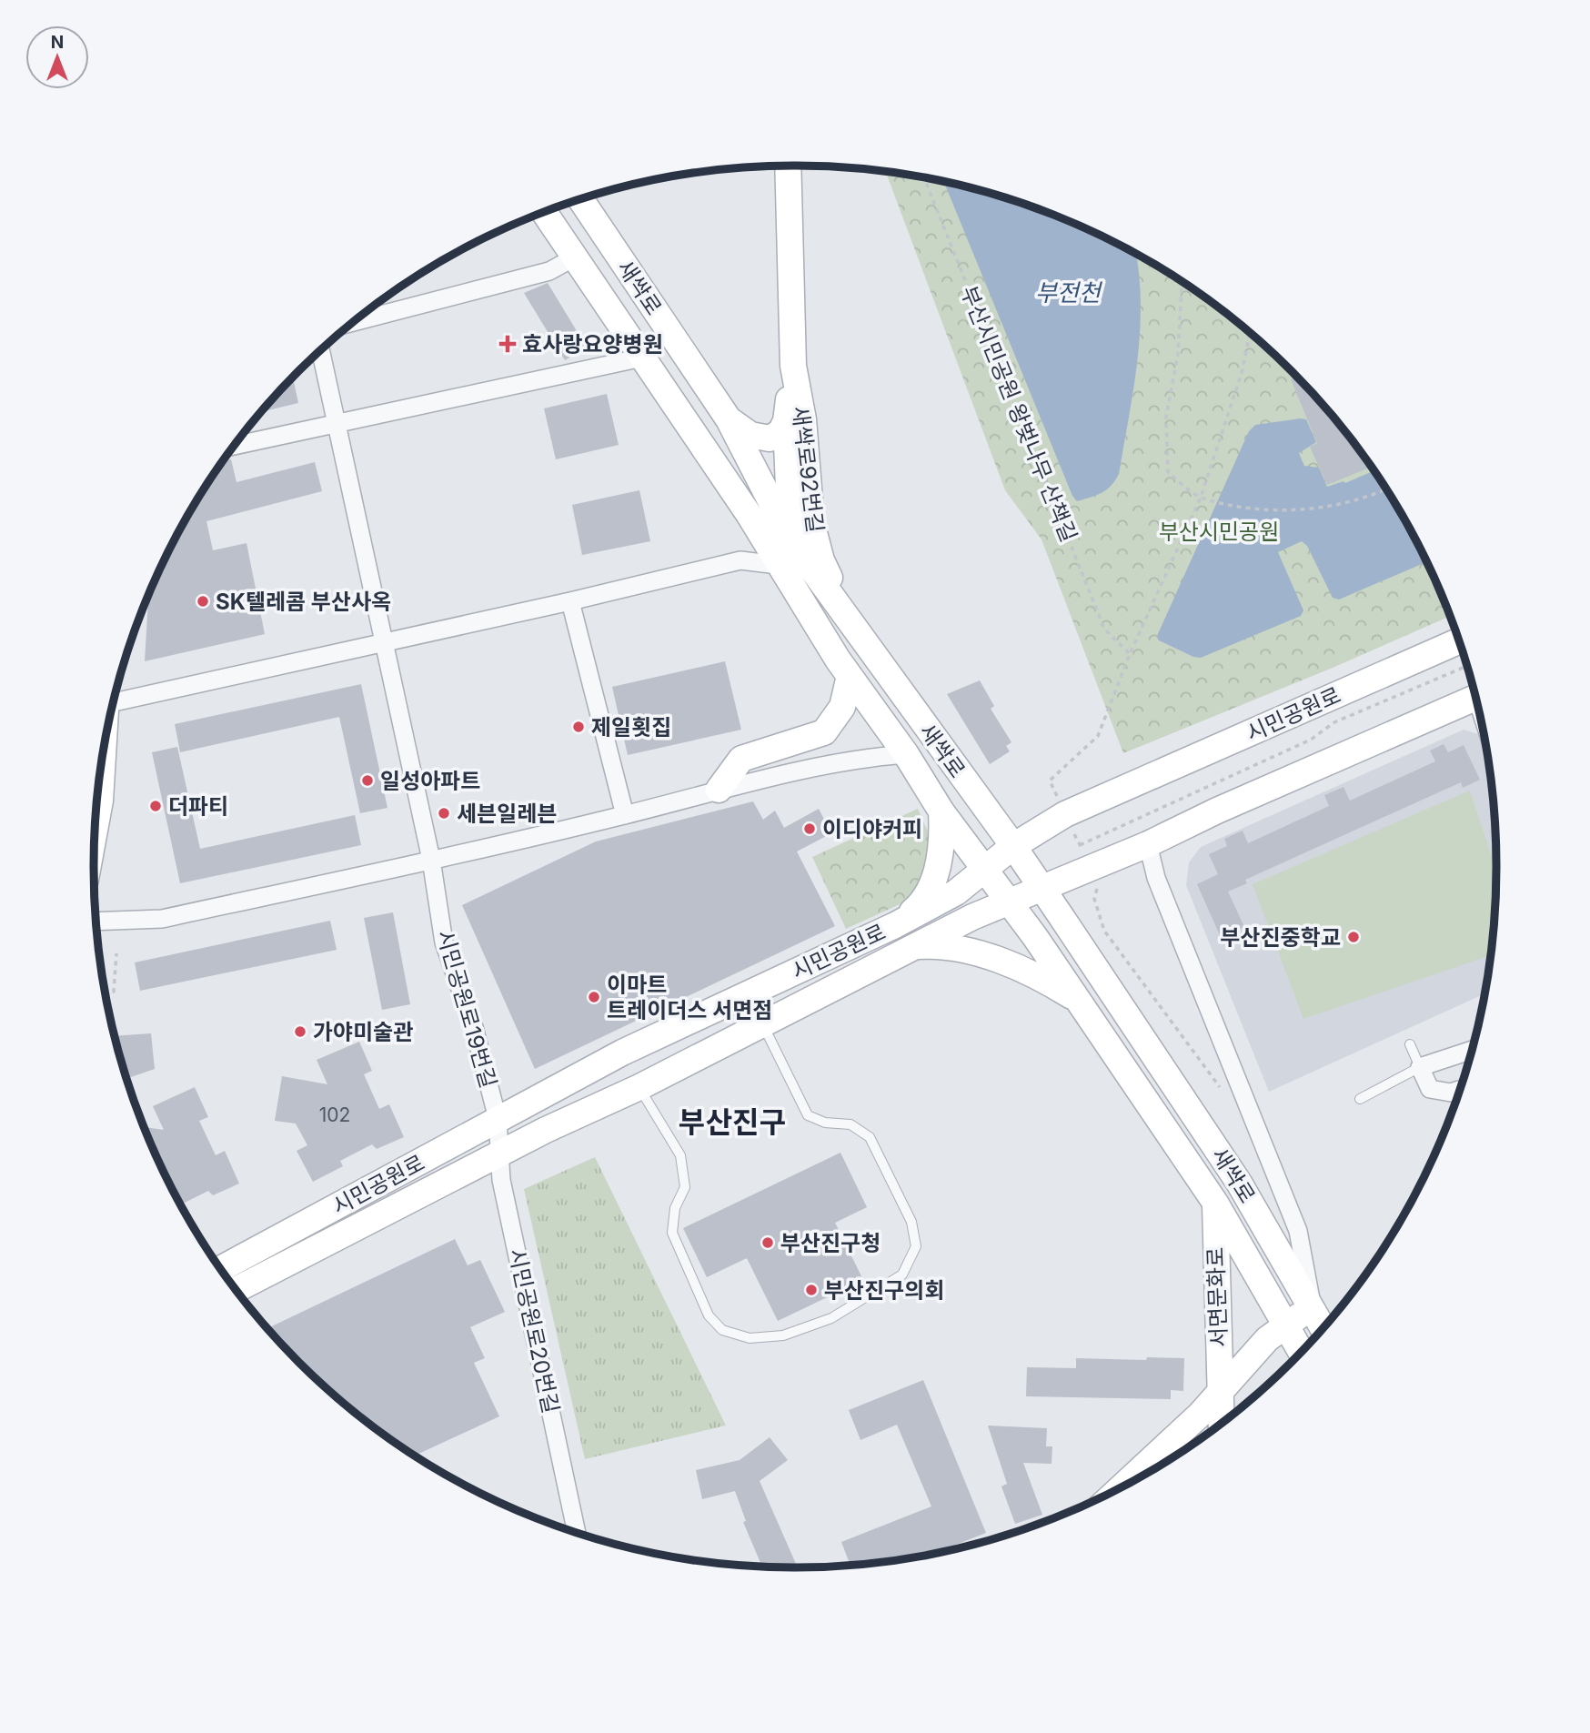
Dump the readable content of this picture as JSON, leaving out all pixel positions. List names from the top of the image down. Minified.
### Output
{"streets":{"main road":["새싹로","새싹로92번길","시민공원로","서면문화로"],"street":["시민공원로19번길","시민공원로20번길"],"path":["부산시민공원 왕벚나무 산책길"]},"crossings":[["새싹로","새싹로92번길"],["새싹로","시민공원로"],["새싹로","서면문화로"],["시민공원로","시민공원로19번길"],["시민공원로","시민공원로20번길"],["시민공원로19번길","시민공원로20번길"]],"districts":["부산진구"],"water":["부전천"],"parks":["부산시민공원"],"places":{"health":["효사랑요양병원"],"other":["SK텔레콤 부산사옥","제일횟집","일성아파트","더파티","세븐일레븐","이디야커피","부산진중학교","이마트 트레이더스 서면점","가야미술관","부산진구청","부산진구의회"]},"house_numbers":["102"],"north":"top"}
